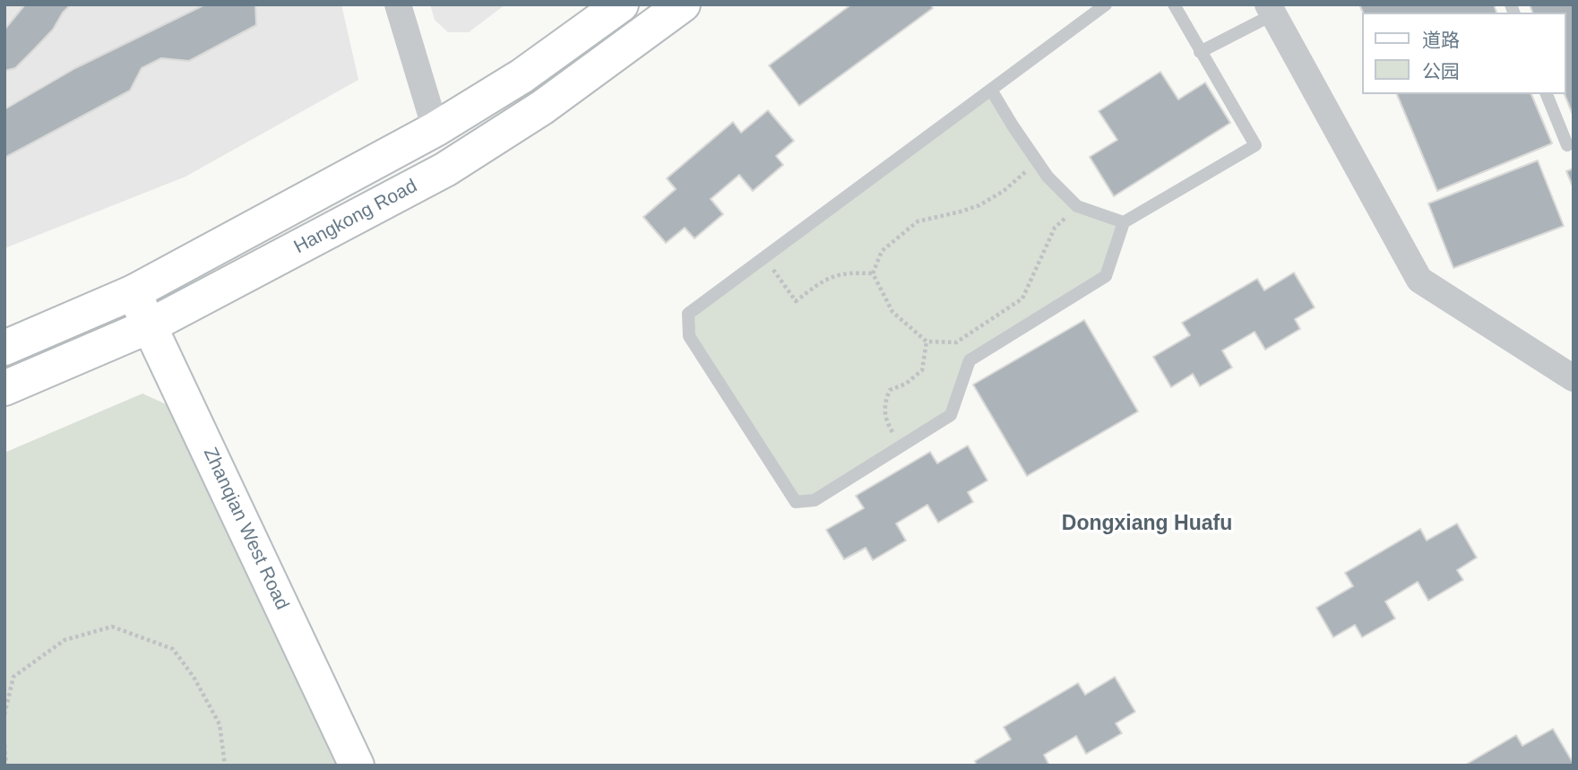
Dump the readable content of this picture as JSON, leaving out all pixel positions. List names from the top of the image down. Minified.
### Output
{"streets":{"main road":["Hangkong Road","Zhanqian West Road"]},"crossings":[["Hangkong Road","Zhanqian West Road"]],"districts":["Dongxiang Huafu"],"legend":["道路","公园"]}
